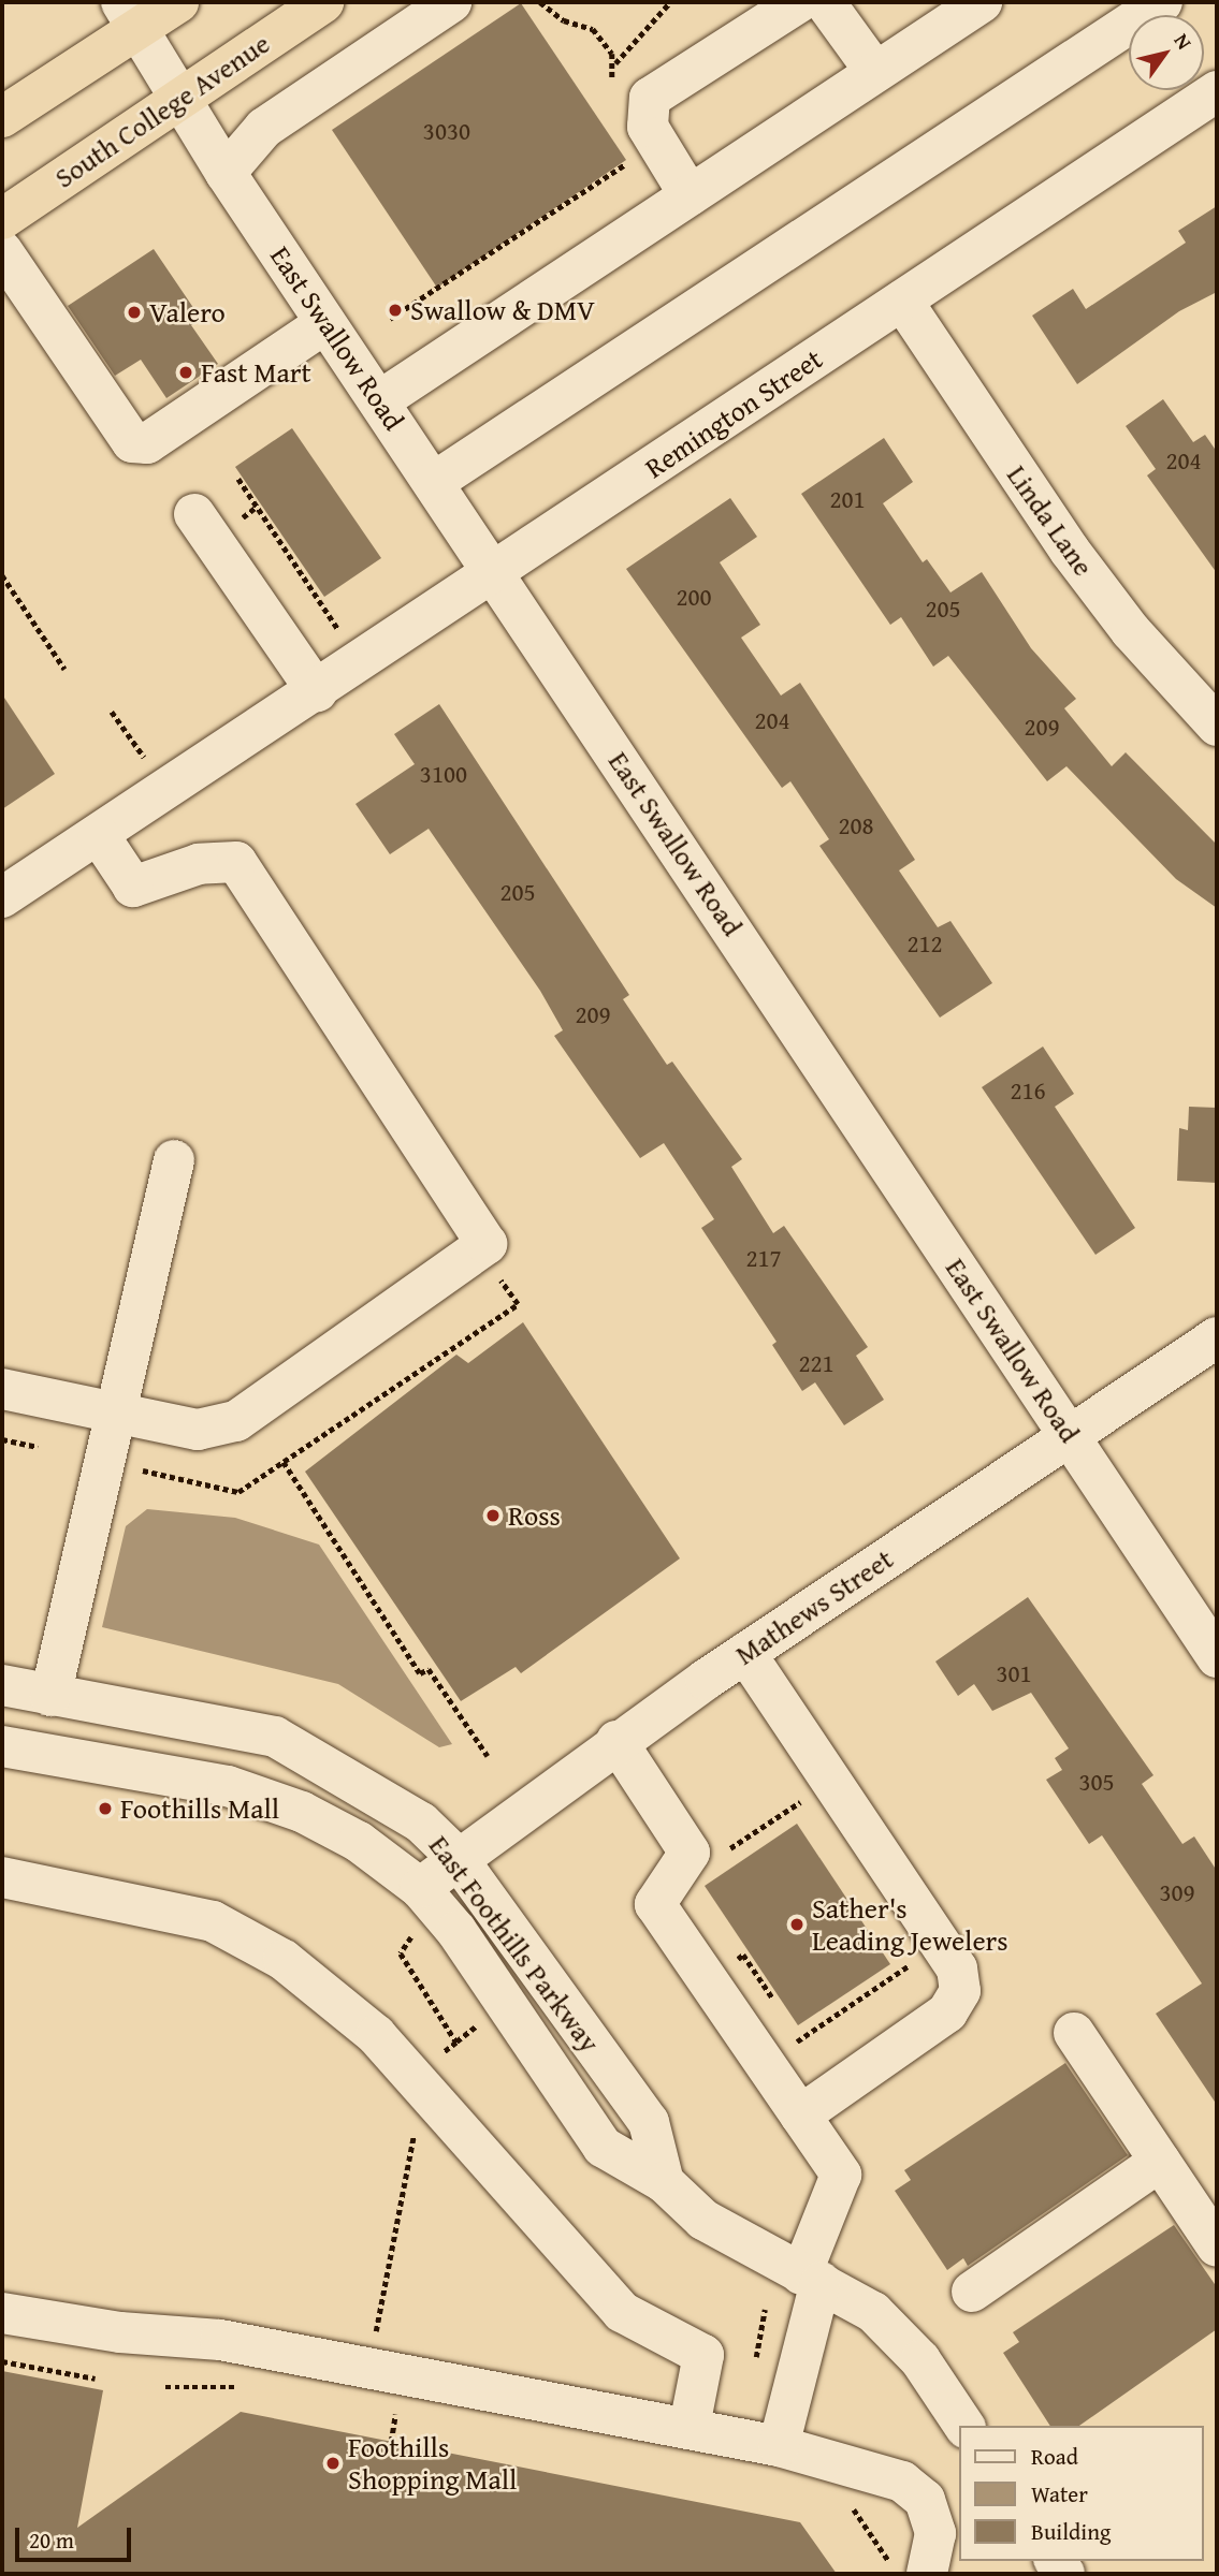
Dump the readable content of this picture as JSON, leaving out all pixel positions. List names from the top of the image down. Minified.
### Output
{"streets":{"highway":["South College Avenue"],"street":["East Swallow Road","Remington Street","Linda Lane","Mathews Street","East Foothills Parkway"]},"crossings":[["South College Avenue","East Swallow Road"],["East Swallow Road","Remington Street"],["East Swallow Road","Mathews Street"],["Remington Street","Linda Lane"],["Mathews Street","East Foothills Parkway"]],"places":["Swallow & DMV","Valero","Fast Mart","Ross","Foothills Mall","Sather's Leading Jewelers","Foothills Shopping Mall"],"house_numbers":["3030","204","201","200","205","204","209","3100","208","205","212","209","216","217","221","301","305","309"],"legend":["Road","Water","Building"],"scale_bar":"20 m","north":"top right"}
